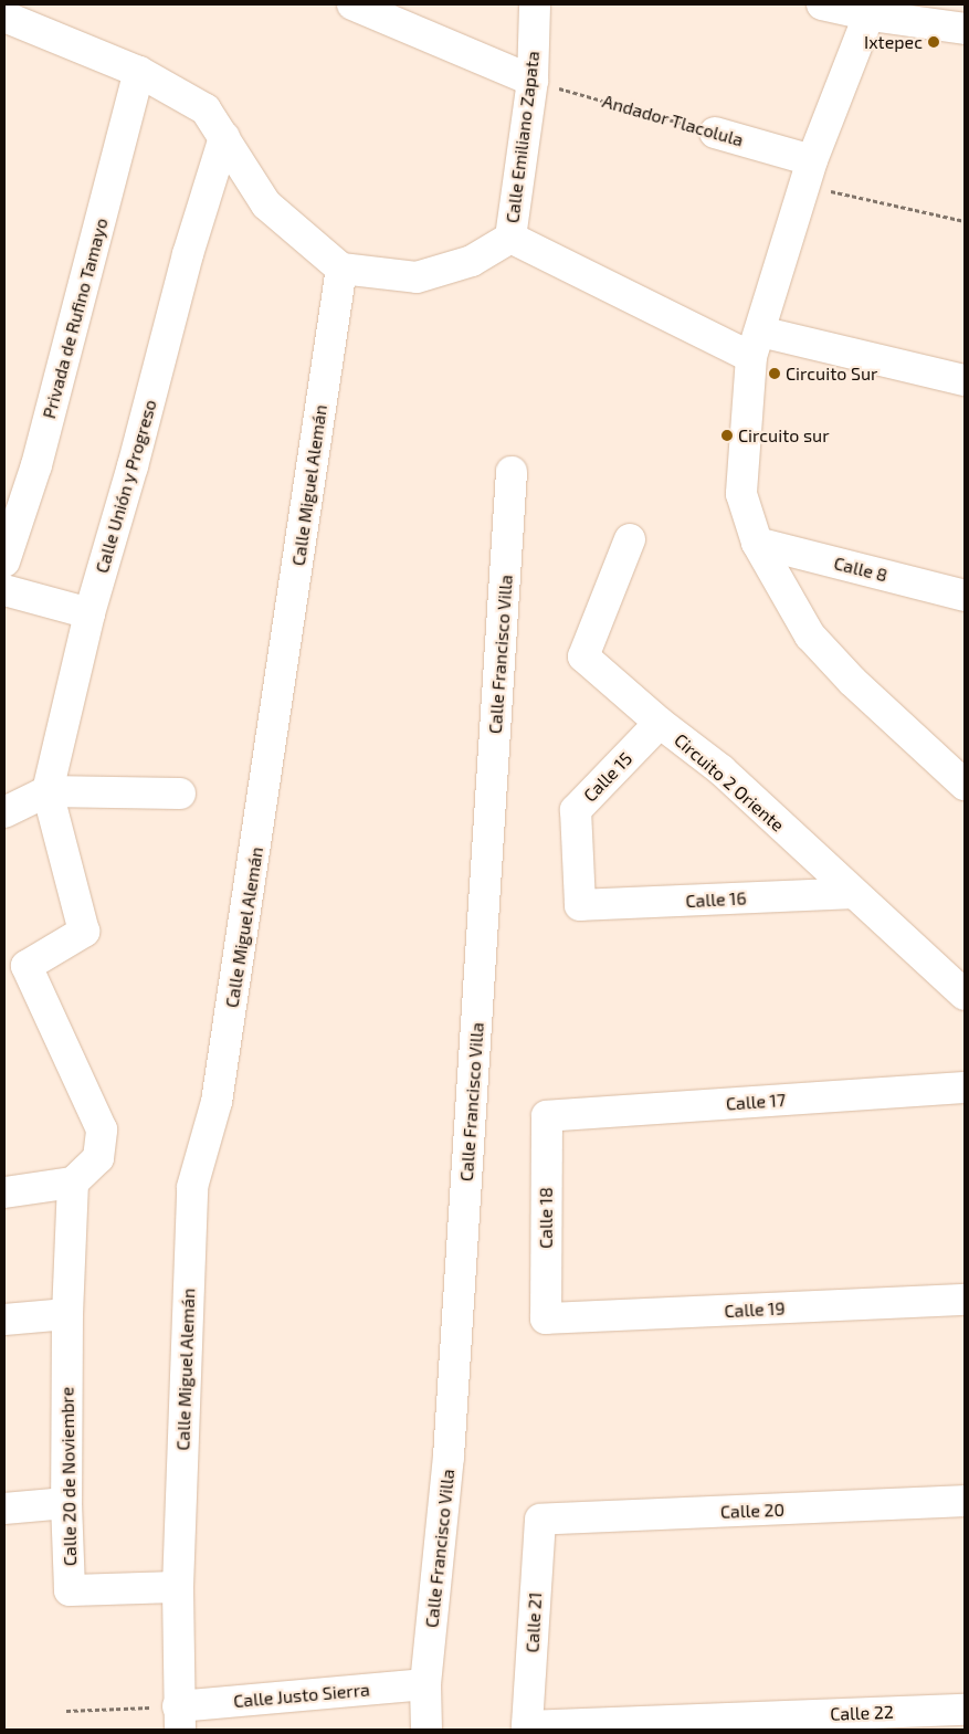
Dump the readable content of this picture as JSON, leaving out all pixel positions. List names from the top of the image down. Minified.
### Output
{"streets":{"street":["Andador Tlacolula","Calle Emiliano Zapata","Privada de Rufino Tamayo","Calle Miguel Alemán","Calle Unión y Progreso","Calle 8","Calle Francisco Villa","Calle 15","Circuito 2 Oriente","Calle 16","Calle 17","Calle 18","Calle 19","Calle 20 de Noviembre","Calle 20","Calle 21","Calle Justo Sierra","Calle 22"]},"crossings":[["Andador Tlacolula","Calle Emiliano Zapata"],["Calle Miguel Alemán","Calle 20 de Noviembre"],["Calle Francisco Villa","Calle Justo Sierra"],["Calle 15","Circuito 2 Oriente"],["Calle 15","Calle 16"],["Circuito 2 Oriente","Calle 16"],["Calle 17","Calle 18"],["Calle 18","Calle 19"],["Calle 20","Calle 21"],["Calle 21","Calle 22"]],"places":["Ixtepec","Circuito Sur","Circuito sur"]}
